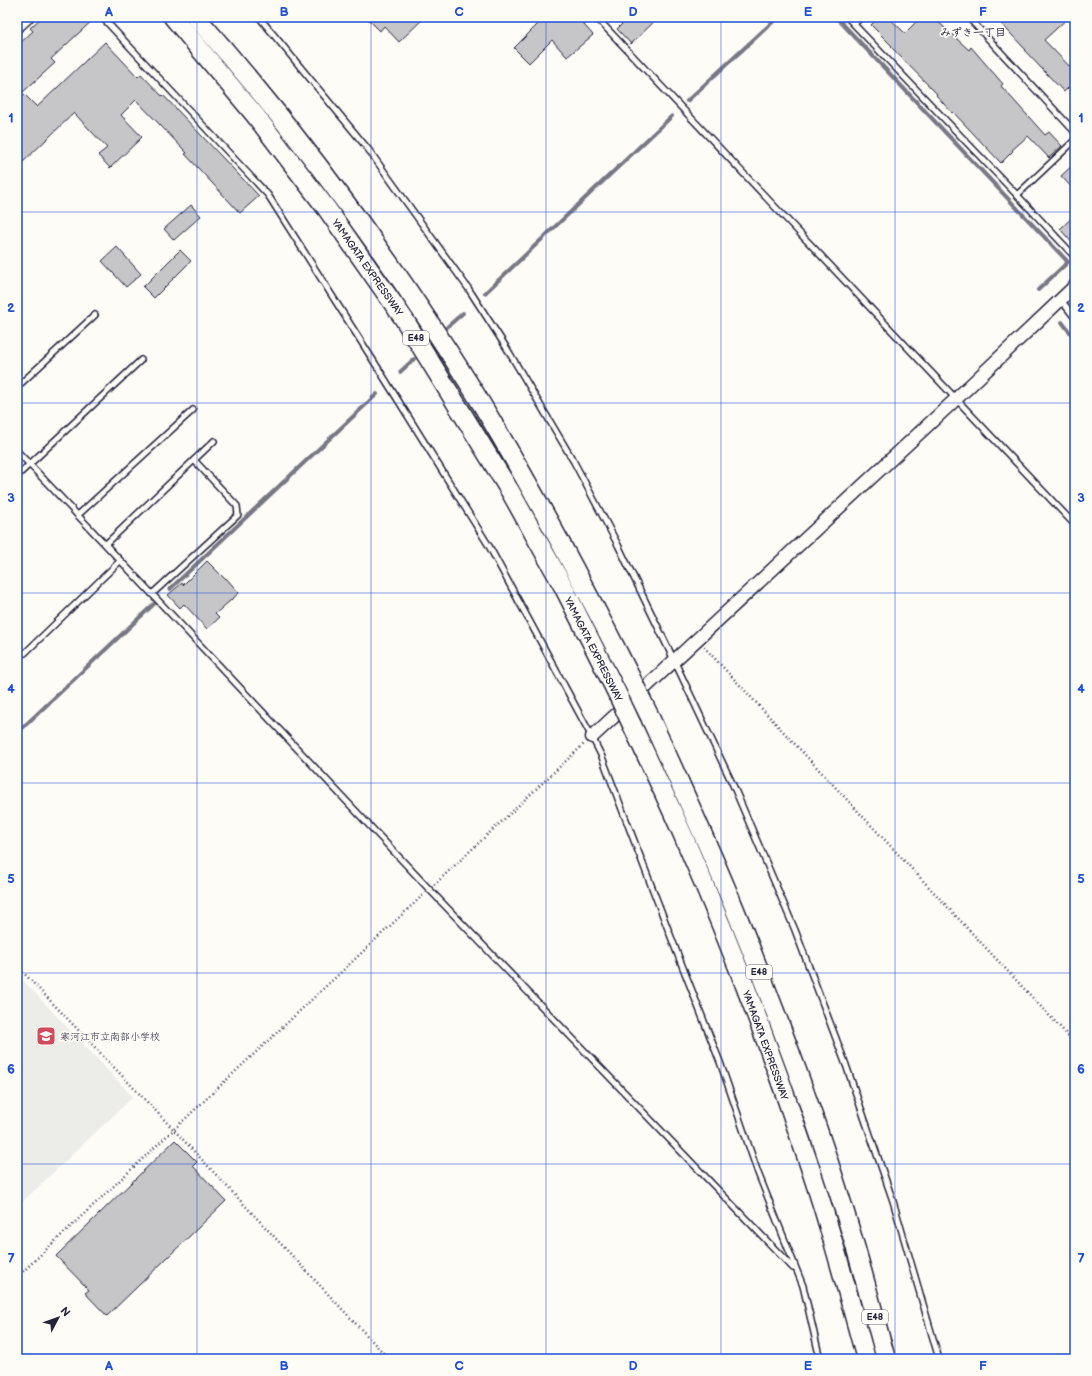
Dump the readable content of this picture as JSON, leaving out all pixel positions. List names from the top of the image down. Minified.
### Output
{"streets":{"highway":["YAMAGATA EXPRESSWAY","E48"]},"districts":["みずき一丁目"],"places":{"school or university":["寒河江市立南部小学校"]},"north":"top right","grid":{"columns":["A","B","C","D","E","F"],"rows":["1","2","3","4","5","6","7"]}}
